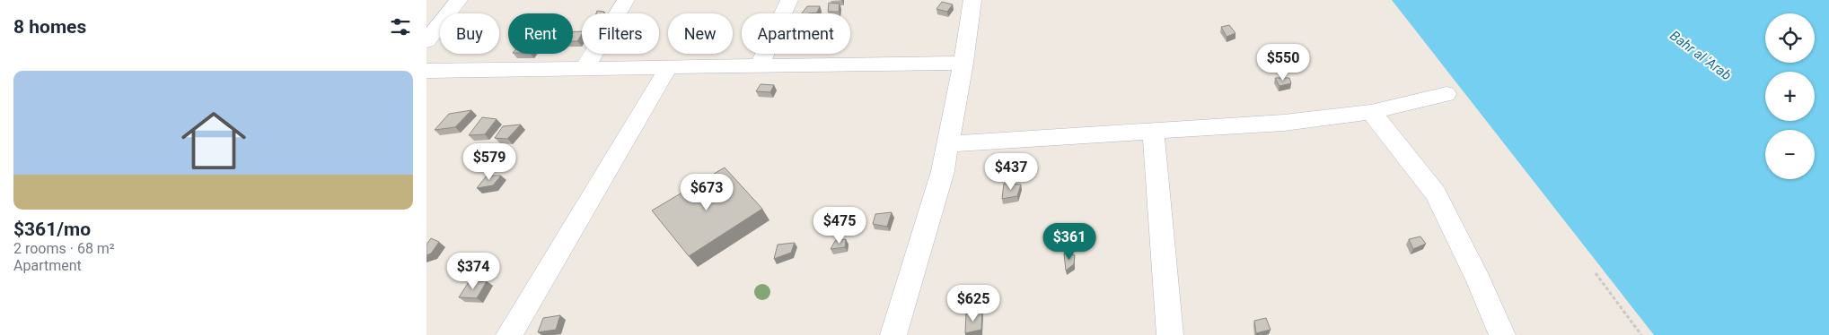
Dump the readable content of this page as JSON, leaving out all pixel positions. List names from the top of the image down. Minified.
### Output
{"water":["Bahr al 'Arab"],"page":{"heading":"8 homes","map_buttons":["+","−"],"chip":["Buy","Rent","Filters","New","Apartment"],"price":["$550","$579","$437","$673","$475","$361","$374","$625"],"list":[{"name":"$361/mo","note":"2 rooms · 68 m² · Apartment"}]}}
